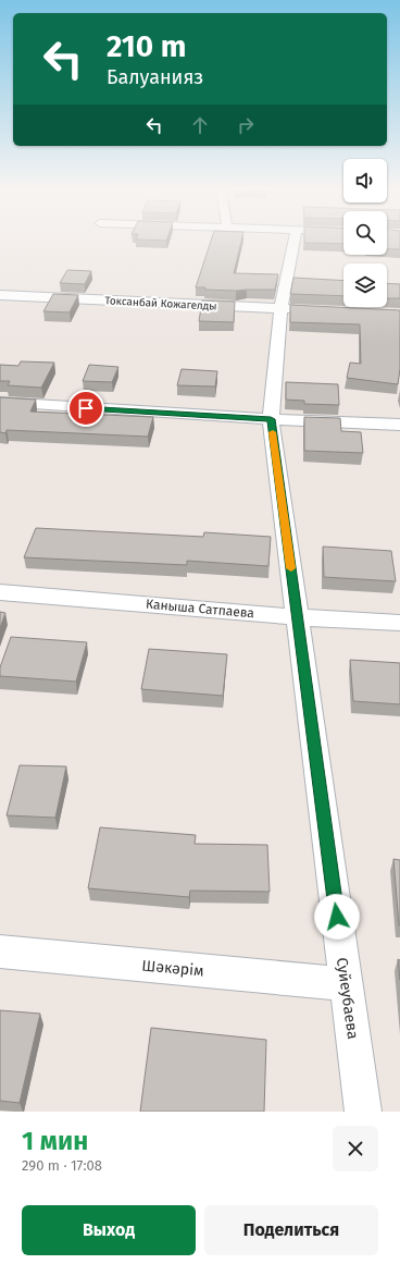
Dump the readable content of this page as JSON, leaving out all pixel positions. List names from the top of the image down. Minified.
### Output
{"streets":{"street":["Токсанбай Кожагелды","Каныша Сатпаева","Шәкәрім","Суйеубаева"]},"crossings":[["Токсанбай Кожагелды","Суйеубаева"],["Каныша Сатпаева","Суйеубаева"],["Шәкәрім","Суйеубаева"]],"page":{"turn":["210 m","Балуанияз"],"heading":["1 мин","290 m · 17:08"],"buttons":["Выход","Поделиться"]}}
